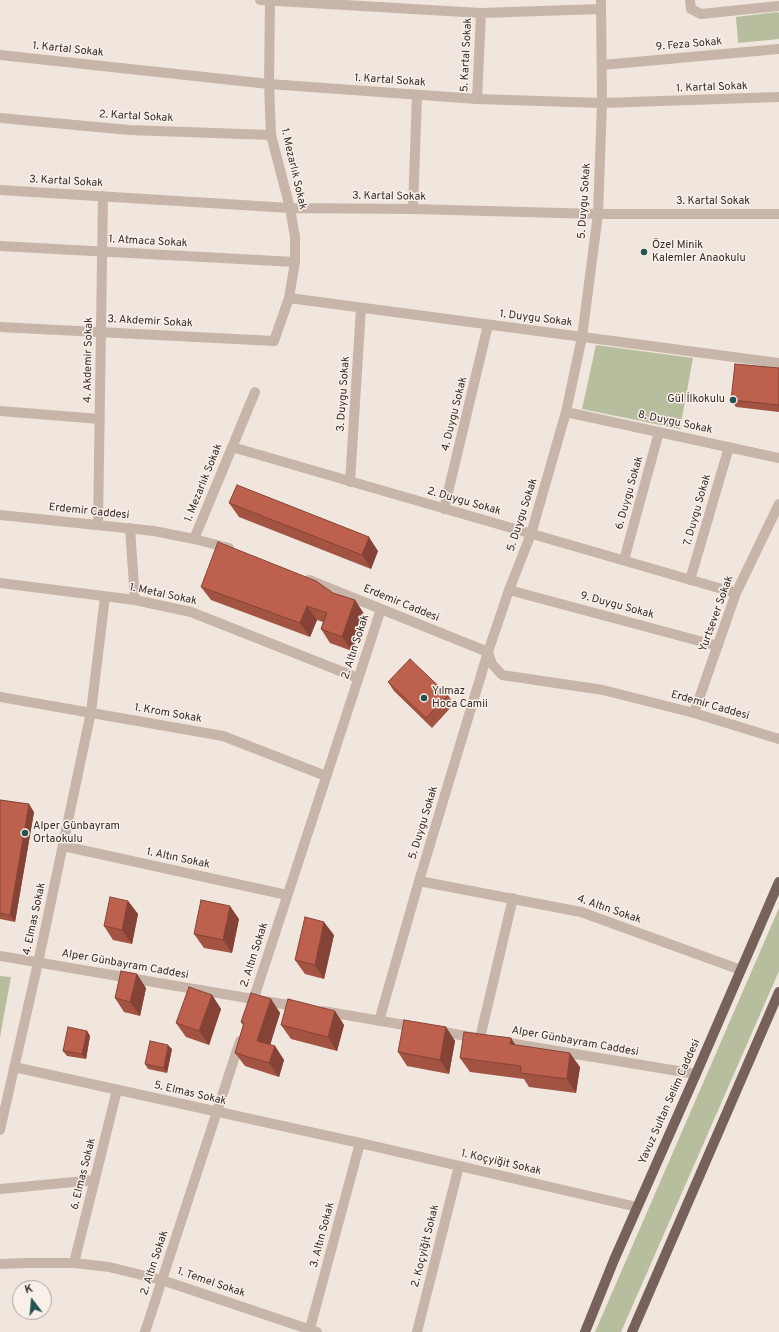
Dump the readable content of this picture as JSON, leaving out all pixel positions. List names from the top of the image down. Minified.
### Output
{"streets":{"main road":["Yavuz Sultan Selim Caddesi"],"street":["9. Feza Sokak","1. Kartal Sokak","5. Kartal Sokak","2. Kartal Sokak","1. Mezarlık Sokak","3. Kartal Sokak","5. Duygu Sokak","1. Atmaca Sokak","1. Duygu Sokak","3. Akdemir Sokak","4. Akdemir Sokak","3. Duygu Sokak","4. Duygu Sokak","8. Duygu Sokak","6. Duygu Sokak","2. Duygu Sokak","7. Duygu Sokak","Erdemir Caddesi","1. Metal Sokak","9. Duygu Sokak","Yurtsever Sokak","2. Altın Sokak","1. Krom Sokak","1. Altın Sokak","4. Altın Sokak","4. Elmas Sokak","Alper Günbayram Caddesi","5. Elmas Sokak","1. Koçyiğit Sokak","6. Elmas Sokak","3. Altın Sokak","2. Koçyiğit Sokak","1. Temel Sokak"]},"crossings":[["9. Feza Sokak","5. Duygu Sokak"],["1. Kartal Sokak","5. Kartal Sokak"],["1. Kartal Sokak","1. Mezarlık Sokak"],["1. Kartal Sokak","5. Duygu Sokak"],["2. Kartal Sokak","1. Mezarlık Sokak"],["1. Mezarlık Sokak","3. Kartal Sokak"],["1. Mezarlık Sokak","1. Atmaca Sokak"],["1. Mezarlık Sokak","1. Duygu Sokak"],["1. Mezarlık Sokak","3. Akdemir Sokak"],["1. Mezarlık Sokak","2. Duygu Sokak"],["1. Mezarlık Sokak","Erdemir Caddesi"],["3. Kartal Sokak","5. Duygu Sokak"],["3. Kartal Sokak","4. Akdemir Sokak"],["5. Duygu Sokak","1. Duygu Sokak"],["5. Duygu Sokak","8. Duygu Sokak"],["5. Duygu Sokak","2. Duygu Sokak"],["5. Duygu Sokak","Erdemir Caddesi"],["5. Duygu Sokak","9. Duygu Sokak"],["5. Duygu Sokak","4. Altın Sokak"],["5. Duygu Sokak","Alper Günbayram Caddesi"],["1. Atmaca Sokak","4. Akdemir Sokak"],["1. Duygu Sokak","3. Duygu Sokak"],["1. Duygu Sokak","4. Duygu Sokak"],["3. Akdemir Sokak","4. Akdemir Sokak"],["4. Akdemir Sokak","Erdemir Caddesi"],["3. Duygu Sokak","2. Duygu Sokak"],["4. Duygu Sokak","2. Duygu Sokak"],["8. Duygu Sokak","6. Duygu Sokak"],["8. Duygu Sokak","7. Duygu Sokak"],["6. Duygu Sokak","2. Duygu Sokak"],["2. Duygu Sokak","7. Duygu Sokak"],["2. Duygu Sokak","Yurtsever Sokak"],["Erdemir Caddesi","Yurtsever Sokak"],["Erdemir Caddesi","2. Altın Sokak"],["1. Metal Sokak","2. Altın Sokak"],["1. Metal Sokak","4. Elmas Sokak"],["9. Duygu Sokak","Yurtsever Sokak"],["2. Altın Sokak","1. Krom Sokak"],["2. Altın Sokak","1. Altın Sokak"],["2. Altın Sokak","Alper Günbayram Caddesi"],["2. Altın Sokak","5. Elmas Sokak"],["2. Altın Sokak","1. Temel Sokak"],["1. Krom Sokak","4. Elmas Sokak"],["1. Altın Sokak","4. Elmas Sokak"],["4. Altın Sokak","Yavuz Sultan Selim Caddesi"],["4. Elmas Sokak","Alper Günbayram Caddesi"],["4. Elmas Sokak","5. Elmas Sokak"],["Alper Günbayram Caddesi","Yavuz Sultan Selim Caddesi"],["5. Elmas Sokak","1. Koçyiğit Sokak"],["5. Elmas Sokak","6. Elmas Sokak"],["5. Elmas Sokak","3. Altın Sokak"],["Yavuz Sultan Selim Caddesi","1. Koçyiğit Sokak"],["1. Koçyiğit Sokak","3. Altın Sokak"],["1. Koçyiğit Sokak","2. Koçyiğit Sokak"],["6. Elmas Sokak","1. Temel Sokak"],["3. Altın Sokak","1. Temel Sokak"]],"places":["Özel Minik Kalemler Anaokulu","Gül İlkokulu","Yılmaz Hoca Camii","Alper Günbayram Ortaokulu"],"north":"top"}
